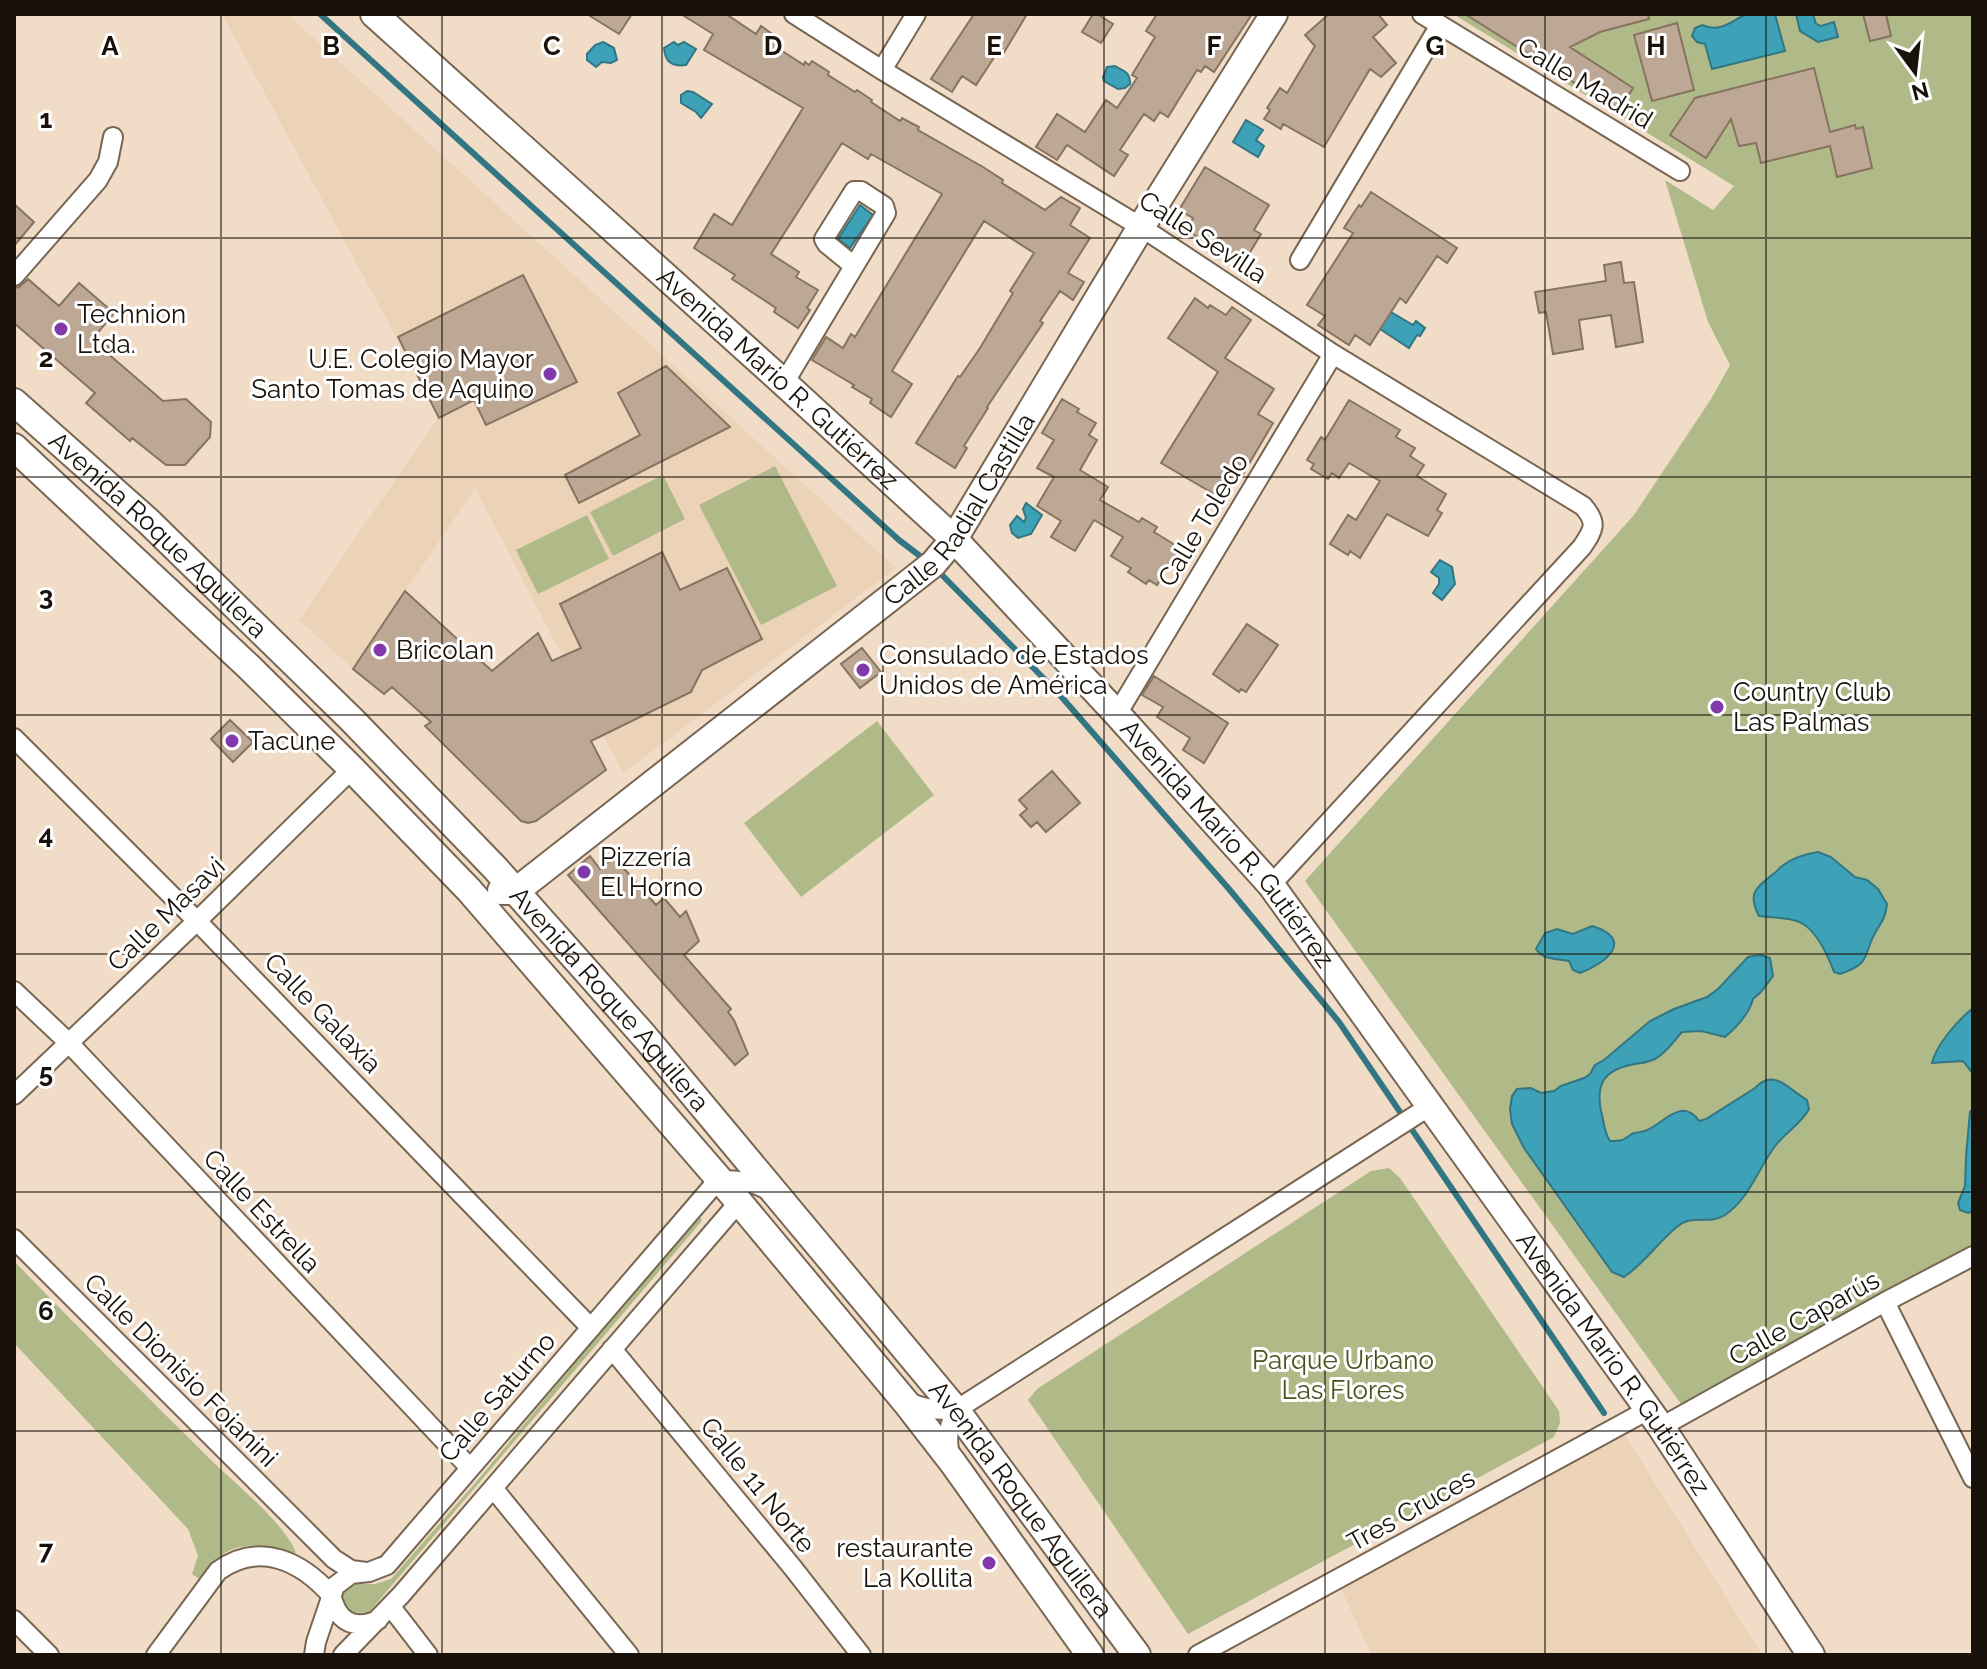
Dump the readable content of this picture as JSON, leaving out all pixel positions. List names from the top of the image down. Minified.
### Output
{"streets":{"main road":["Avenida Mario R. Gutiérrez","Calle Radial Castilla","Avenida Roque Aguilera"],"street":["Calle Madrid","Calle Sevilla","Calle Toledo","Calle Masavi","Calle Galaxia","Calle Estrella","Calle Caparús","Calle Dionisio Foianini","Calle Saturno","Calle 11 Norte","Tres Cruces"]},"crossings":[["Calle Sevilla","Avenida Mario R. Gutiérrez"],["Calle Sevilla","Calle Radial Castilla"],["Calle Sevilla","Calle Toledo"],["Avenida Mario R. Gutiérrez","Calle Radial Castilla"],["Avenida Mario R. Gutiérrez","Calle Toledo"],["Avenida Mario R. Gutiérrez","Calle Caparús"],["Avenida Mario R. Gutiérrez","Tres Cruces"],["Calle Radial Castilla","Avenida Roque Aguilera"],["Avenida Roque Aguilera","Calle Masavi"],["Avenida Roque Aguilera","Calle Saturno"],["Calle Masavi","Calle Galaxia"],["Calle Masavi","Calle Estrella"],["Calle Galaxia","Calle Saturno"],["Calle Estrella","Calle Saturno"],["Calle Caparús","Tres Cruces"],["Calle Dionisio Foianini","Calle Saturno"]],"parks":["Parque Urbano Las Flores"],"places":["Technion Ltda.","U.E. Colegio Mayor Santo Tomas de Aquino","Bricolan","Consulado de Estados Unidos de América","Country Club Las Palmas","Tacune","Pizzería El Horno","restaurante La Kollita"],"north":"bottom","grid":{"columns":["A","B","C","D","E","F","G","H"],"rows":["1","2","3","4","5","6","7"]}}
